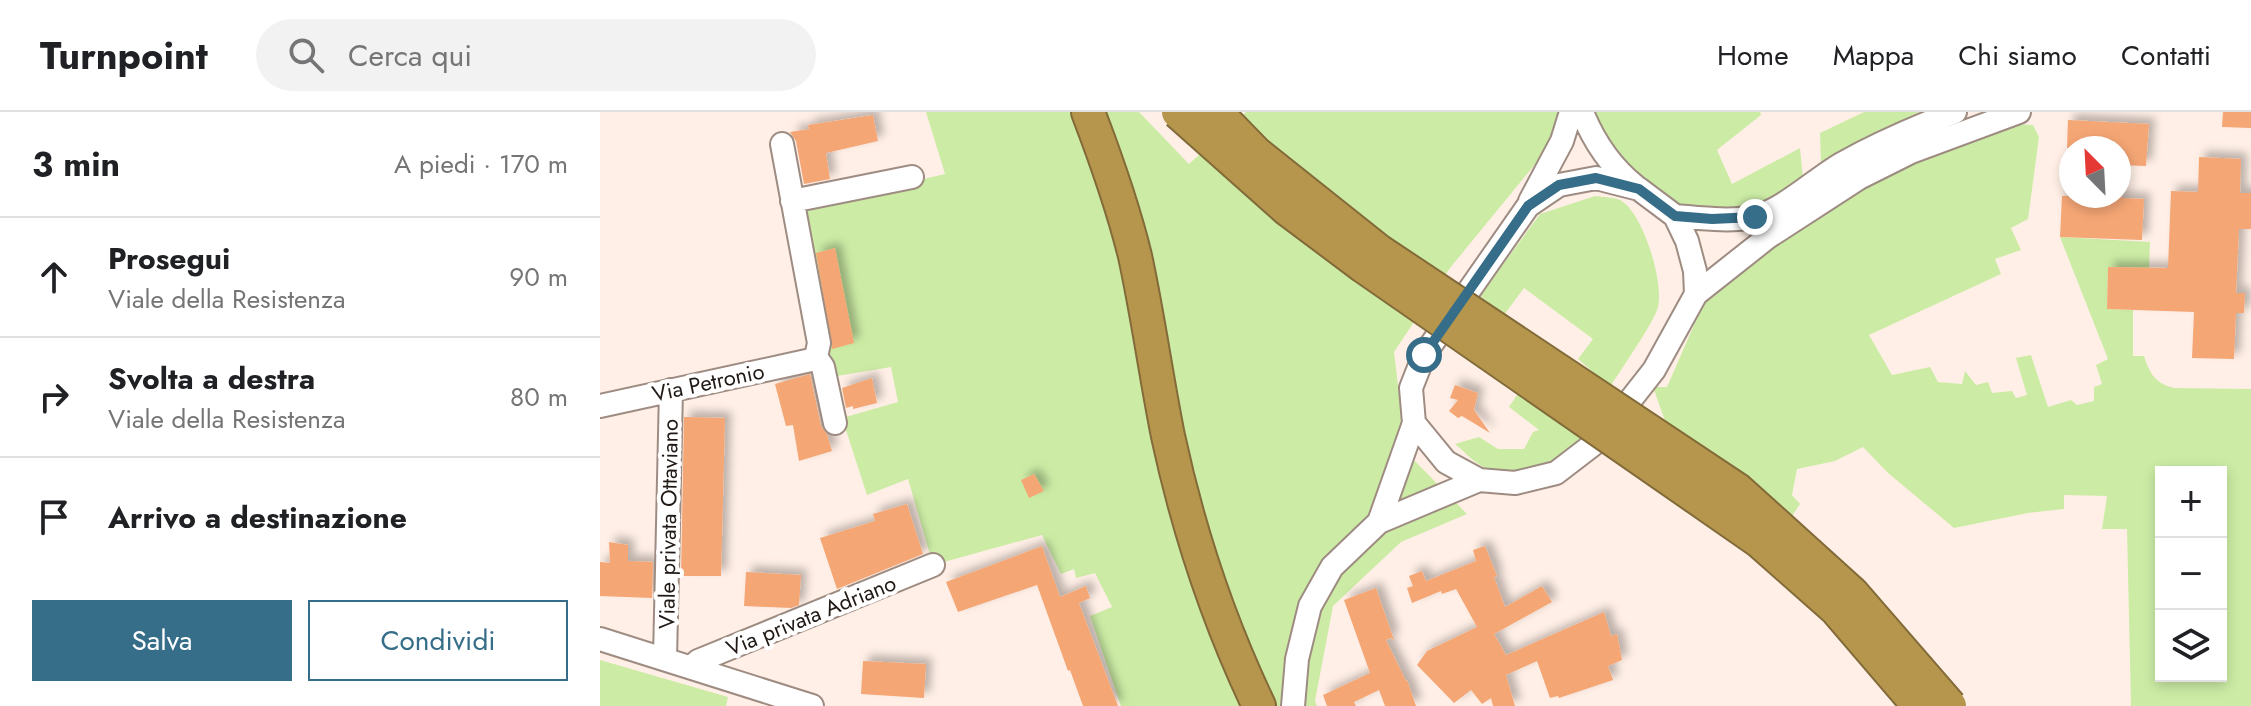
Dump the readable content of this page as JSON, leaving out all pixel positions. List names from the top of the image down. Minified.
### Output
{"streets":{"street":["Via Petronio","Viale privata Ottaviano","Via privata Adriano"]},"crossings":[["Via Petronio","Viale privata Ottaviano"]],"north":"top left","page":{"header":"Turnpoint","search":"Cerca qui","nav":["Home","Mappa","Chi siamo","Contatti"],"heading":["3 min","A piedi · 170 m"],"list":[["Prosegui","Viale della Resistenza","90 m"],["Svolta a destra","Viale della Resistenza","80 m"],"Arrivo a destinazione"],"map_buttons":["+","−"],"buttons":["Salva","Condividi"]}}
